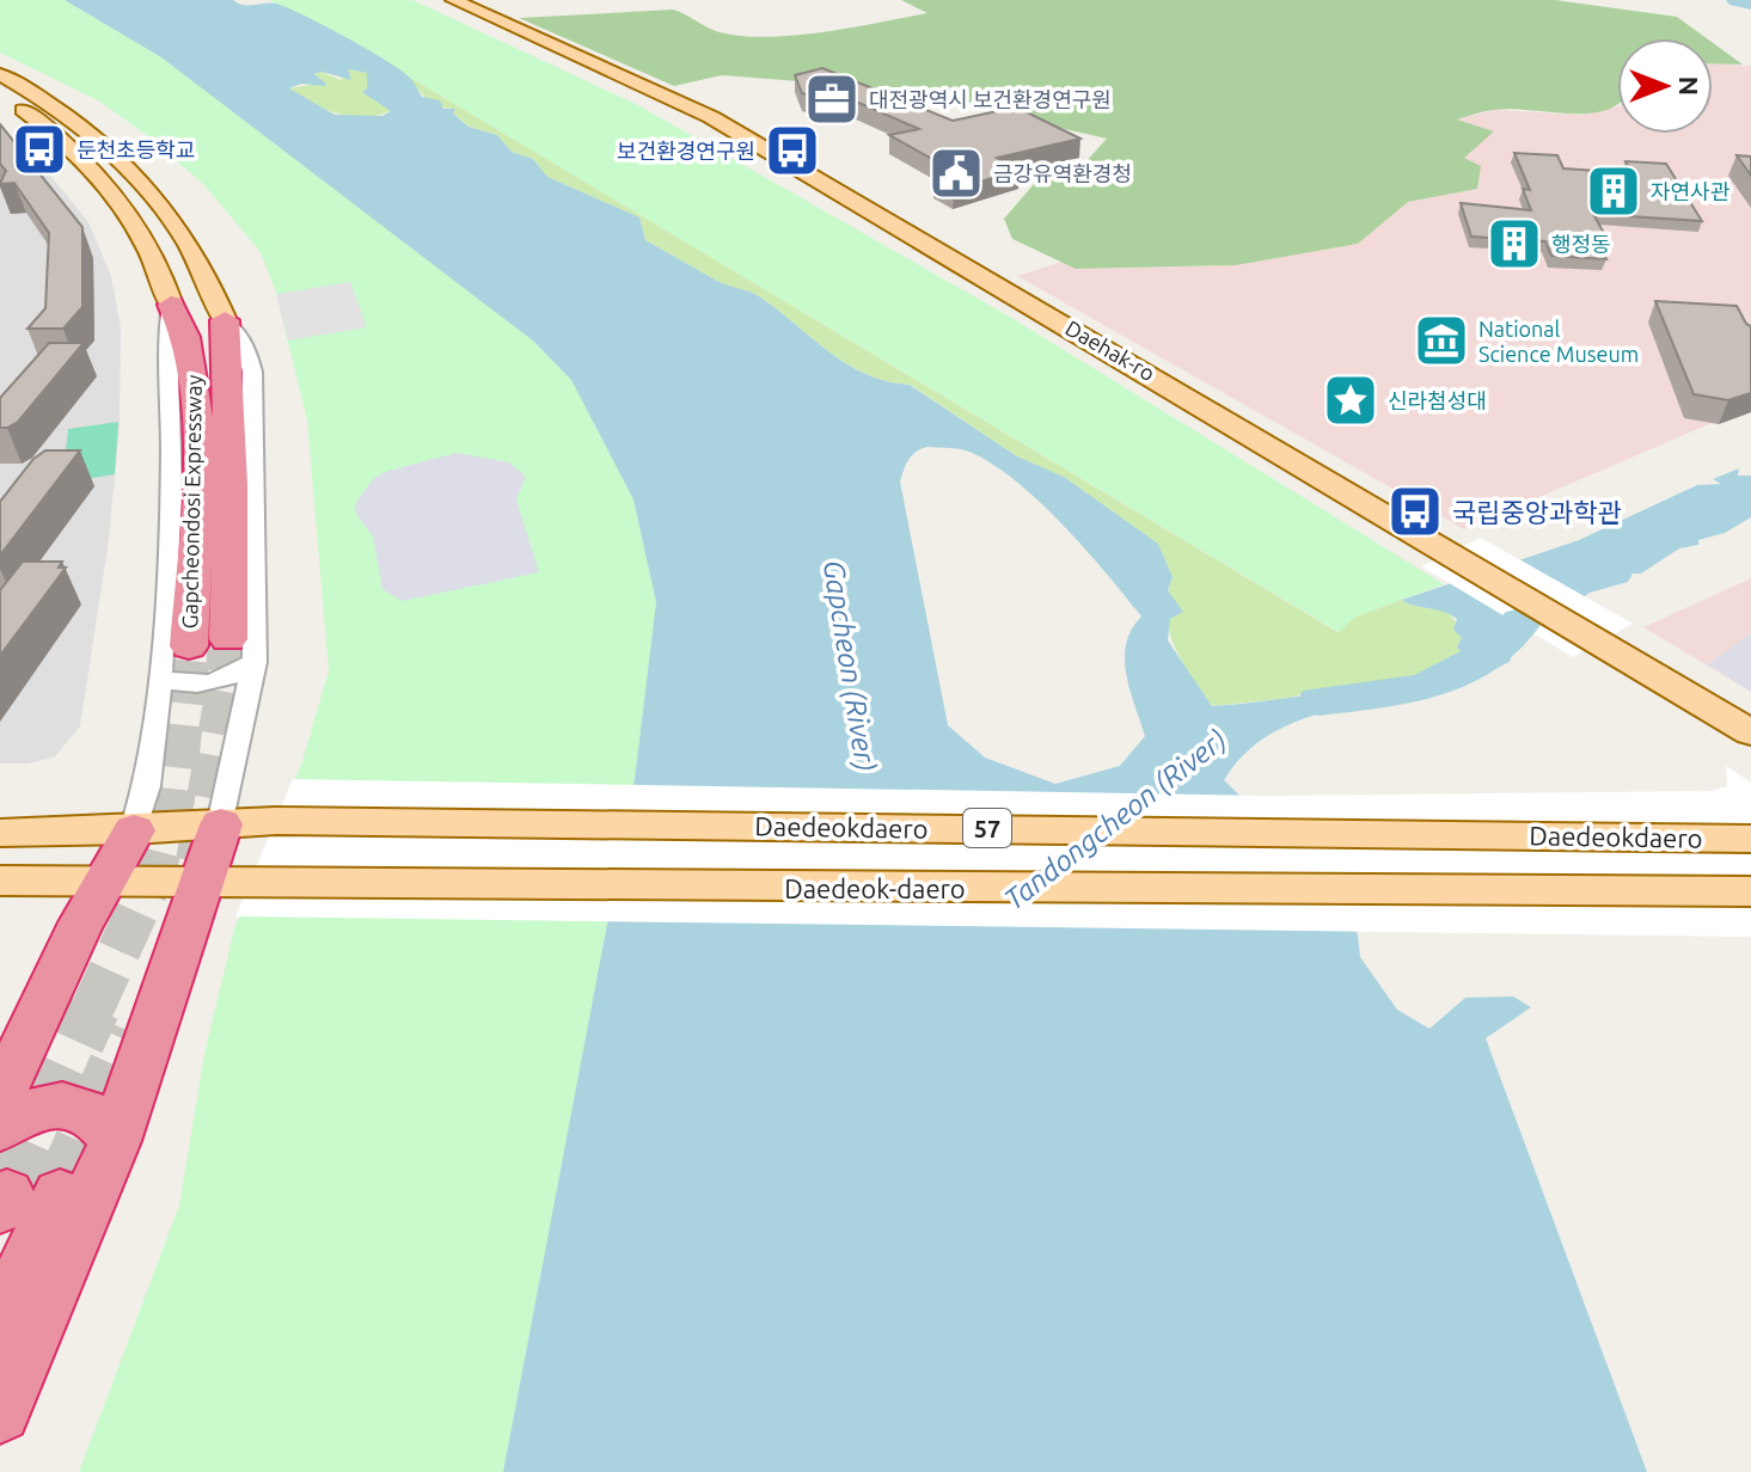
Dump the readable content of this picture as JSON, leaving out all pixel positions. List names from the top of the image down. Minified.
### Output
{"streets":{"highway":["Gapcheondosi Expressway"],"main road":["Daehak-ro","Daedeokdaero","57","Daedeok-daero"]},"crossings":[["Daedeokdaero","57"]],"water":["Gapcheon (River)","Tandongcheon (River)"],"places":{"office":["대전광역시 보건환경연구원"],"bus stop":["둔천초등학교","보건환경연구원","국립중앙과학관"],"public building":["금강유역환경청"],"building":["자연사관","행정동"],"museum":["National Science Museum"],"place":["신라첨성대"]},"north":"right"}
